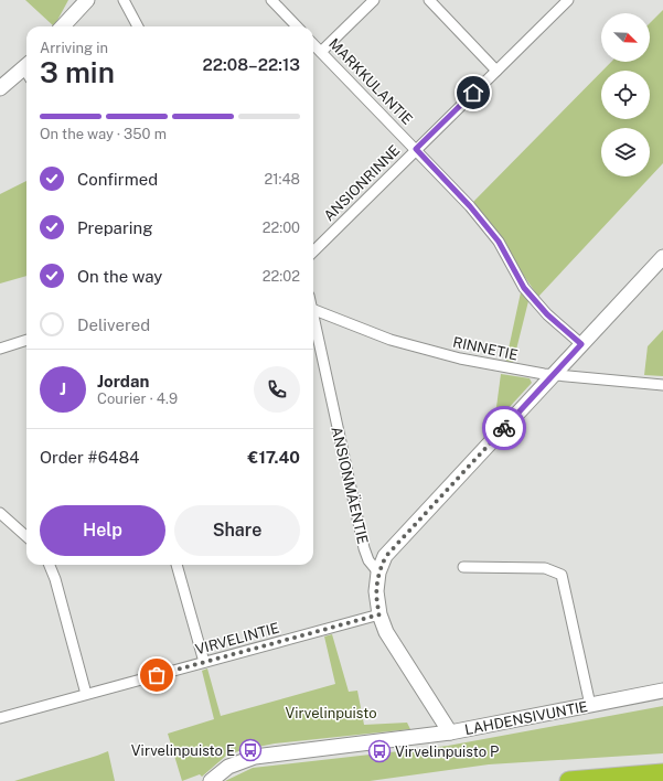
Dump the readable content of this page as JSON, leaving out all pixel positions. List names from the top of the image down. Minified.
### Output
{"streets":{"street":["MARKKULANTIE","ANSIONRINNE","RINNETIE","ANSIONMÄENTIE","VIRVELINTIE","LAHDENSIVUNTIE"]},"crossings":[["MARKKULANTIE","ANSIONRINNE"]],"parks":["Virvelinpuisto"],"places":{"bus stop":["Virvelinpuisto E","Virvelinpuisto P"]},"north":"bottom right","page":{"heading":["3 min","Arriving in","22:08–22:13"],"panel":["Jordan","Courier · 4.9","Order #6484","€17.40"],"bar":"On the way · 350 m","list":[["Confirmed","21:48"],["Preparing","22:00"],["On the way","22:02"],"Delivered"],"round":"J","buttons":["Help","Share"]}}
